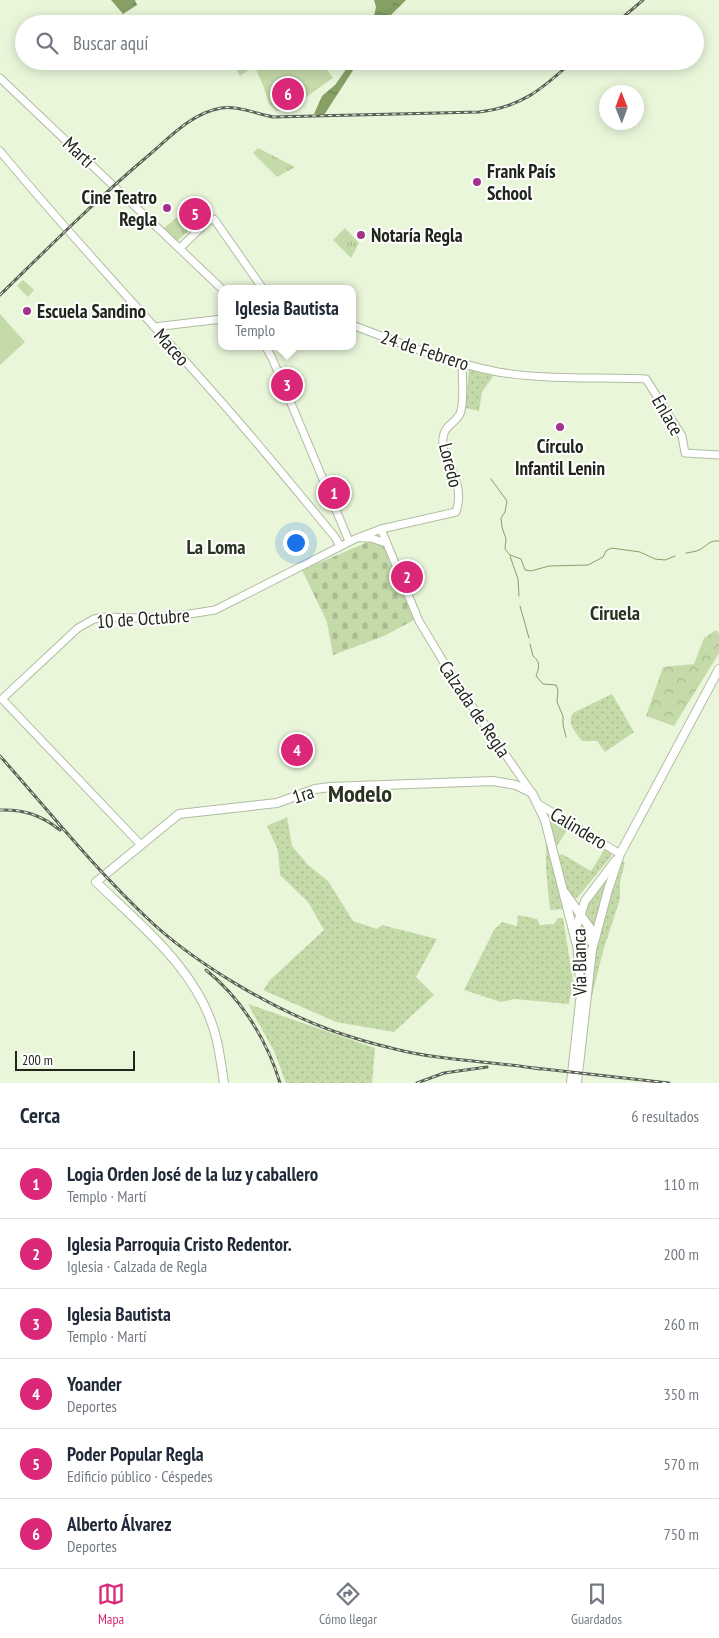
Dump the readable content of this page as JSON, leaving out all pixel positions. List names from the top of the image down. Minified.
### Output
{"streets":{"main road":["Martí","Maceo","24 de Febrero","Enlace","Loredo","10 de Octubre","Calzada de Regla","1ra","Calindero","Vía Blanca"]},"crossings":[["Maceo","10 de Octubre"],["24 de Febrero","Enlace"],["24 de Febrero","Loredo"],["Loredo","10 de Octubre"],["10 de Octubre","Calzada de Regla"],["10 de Octubre","1ra"],["Calzada de Regla","1ra"],["Calzada de Regla","Calindero"],["Calzada de Regla","Vía Blanca"],["Calindero","Vía Blanca"]],"districts":["La Loma","Ciruela","Modelo"],"places":["Frank País School","Cine Teatro Regla","Notaría Regla","Escuela Sandino","Círculo Infantil Lenin"],"scale_bar":"200 m","north":"top","page":{"search":"Buscar aquí","pins":["6","5","3","1","2","4"],"popup":["Iglesia Bautista","Templo"],"scale":"200 m","heading":["Cerca","6 resultados"],"list":[{"mark":"1","name":"Logia Orden José de la luz y caballero","note":"Templo · Martí","value":"110 m"},{"mark":"2","name":"Iglesia Parroquia Cristo Redentor.","note":"Iglesia · Calzada de Regla","value":"200 m"},{"mark":"3","name":"Iglesia Bautista","note":"Templo · Martí","value":"260 m"},{"mark":"4","name":"Yoander","note":"Deportes","value":"350 m"},{"mark":"5","name":"Poder Popular Regla","note":"Edificio público · Céspedes","value":"570 m"},{"mark":"6","name":"Alberto Álvarez","note":"Deportes","value":"750 m"}],"nav":["Mapa","Cómo llegar","Guardados"]}}
